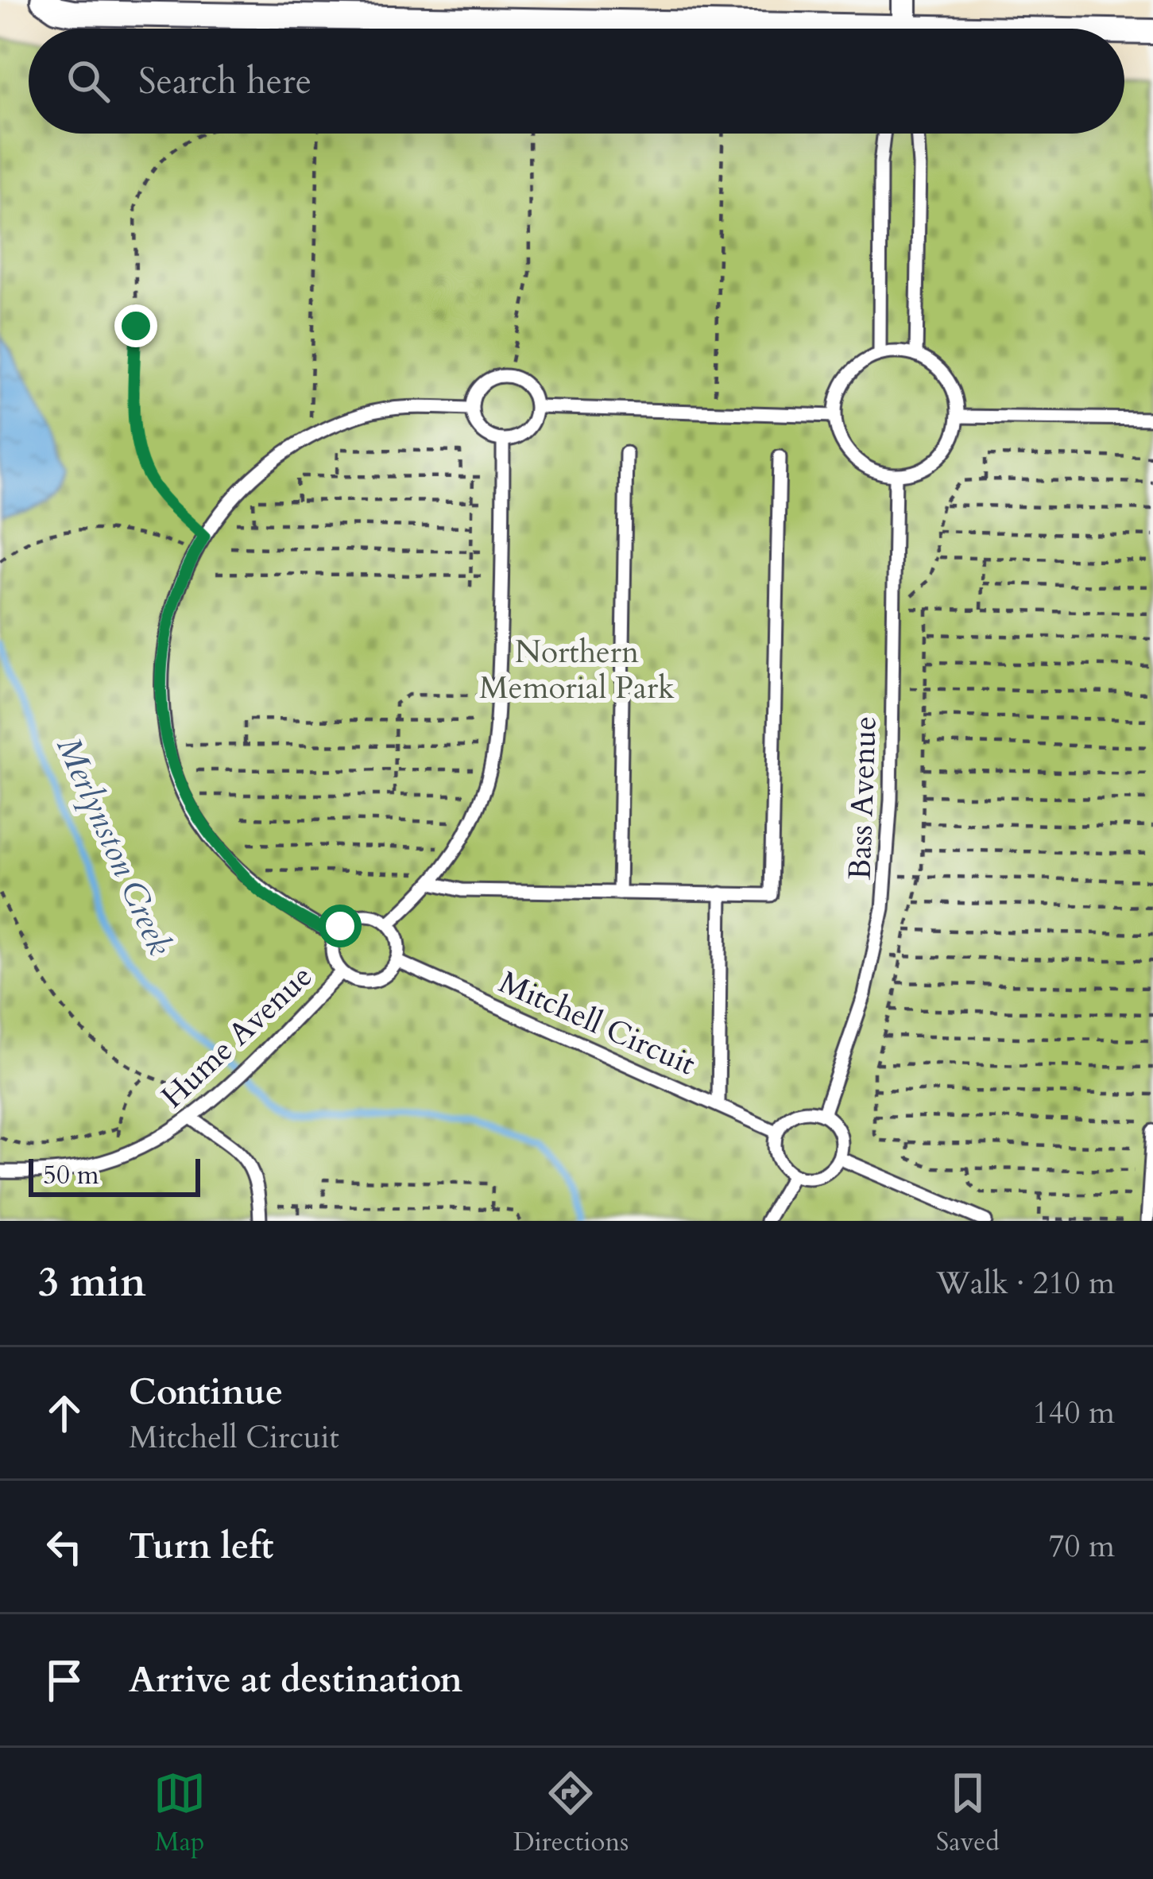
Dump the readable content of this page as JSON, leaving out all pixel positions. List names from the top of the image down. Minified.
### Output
{"streets":{"lane":["Bass Avenue","Mitchell Circuit","Hume Avenue"]},"crossings":[["Bass Avenue","Mitchell Circuit"],["Mitchell Circuit","Hume Avenue"]],"water":["Merlynston Creek"],"parks":["Northern Memorial Park"],"scale_bar":"50 m","page":{"search":"Search here","scale":"50 m","heading":["3 min","Walk · 210 m"],"list":[["Continue","Mitchell Circuit","140 m"],["Turn left","70 m"],"Arrive at destination"],"nav":["Map","Directions","Saved"]}}
